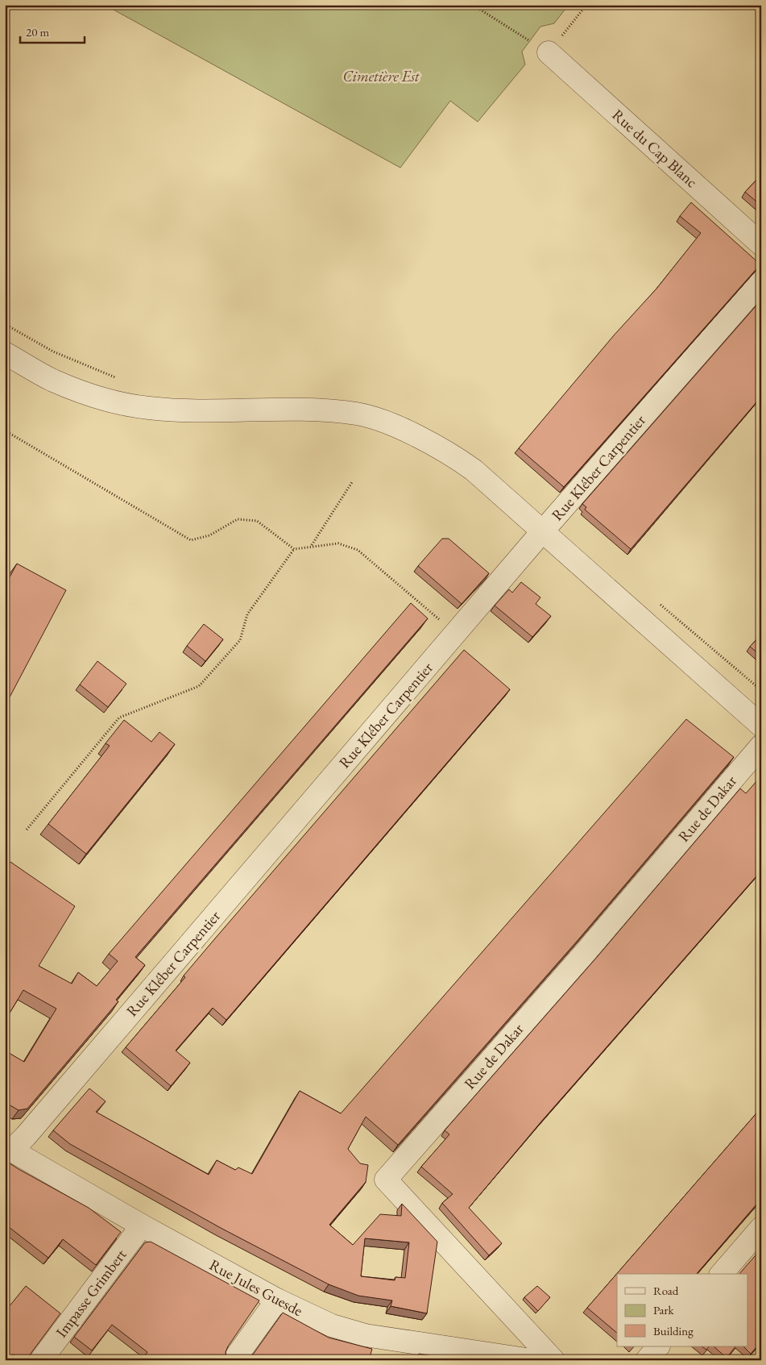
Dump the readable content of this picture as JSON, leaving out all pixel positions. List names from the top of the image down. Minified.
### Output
{"streets":{"street":["Rue du Cap Blanc","Rue Kléber Carpentier","Rue de Dakar","Rue Jules Guesde","Impasse Grimbert"]},"crossings":[["Rue Kléber Carpentier","Rue Jules Guesde"],["Rue Jules Guesde","Impasse Grimbert"]],"parks":["Cimetière Est"],"legend":["Road","Park","Building"],"scale_bar":"20 m"}
